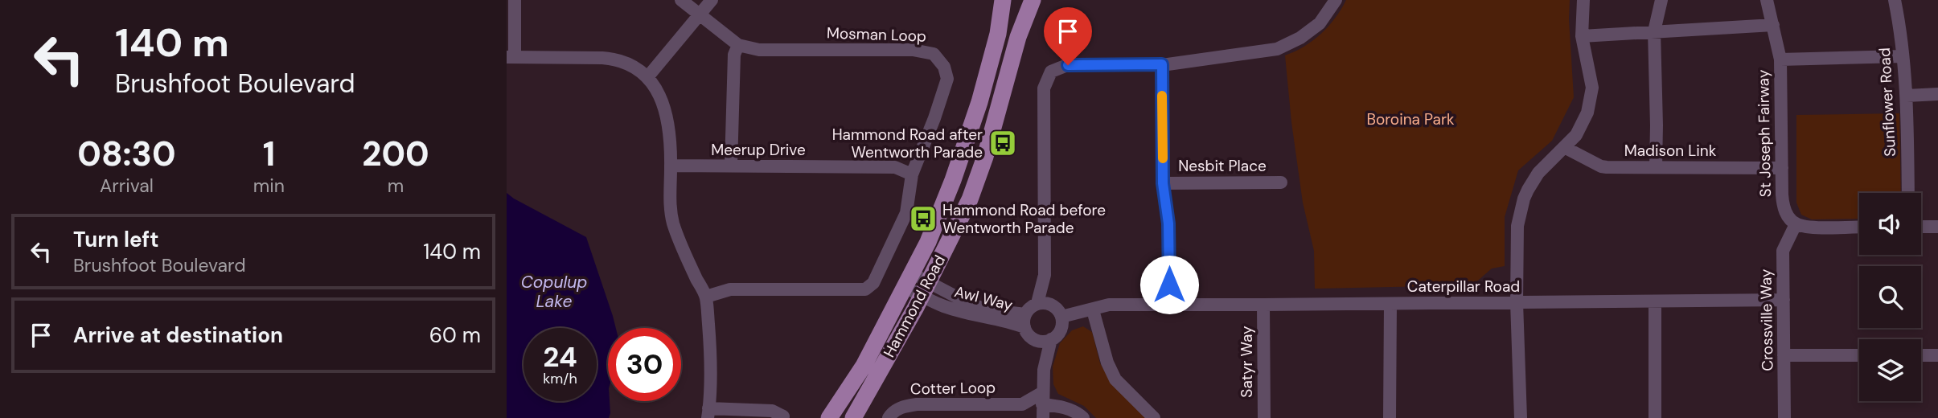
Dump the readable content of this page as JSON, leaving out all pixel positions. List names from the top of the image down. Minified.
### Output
{"streets":{"main road":["Hammond Road"],"street":["Mosman Loop","Sunflower Road","St Joseph Fairway","Meerup Drive","Madison Link","Nesbit Place","Caterpillar Road","Awl Way","Crossville Way","Satyr Way","Cotter Loop"]},"crossings":[["Mosman Loop","Meerup Drive"],["St Joseph Fairway","Madison Link"],["St Joseph Fairway","Crossville Way"],["Caterpillar Road","Awl Way"],["Caterpillar Road","Crossville Way"],["Caterpillar Road","Satyr Way"],["Awl Way","Hammond Road"]],"water":["Copulup Lake"],"parks":["Boroina Park"],"places":{"bus stop":["Hammond Road after Wentworth Parade","Hammond Road before Wentworth Parade"]},"page":{"turn":["140 m","Brushfoot Boulevard"],"eta":["08:30","Arrival","1","min","200","m"],"list":[{"name":"Turn left","note":"Brushfoot Boulevard","value":"140 m"},{"name":"Arrive at destination","value":"60 m"}],"speed":"24 km/h","limit":"30"}}
